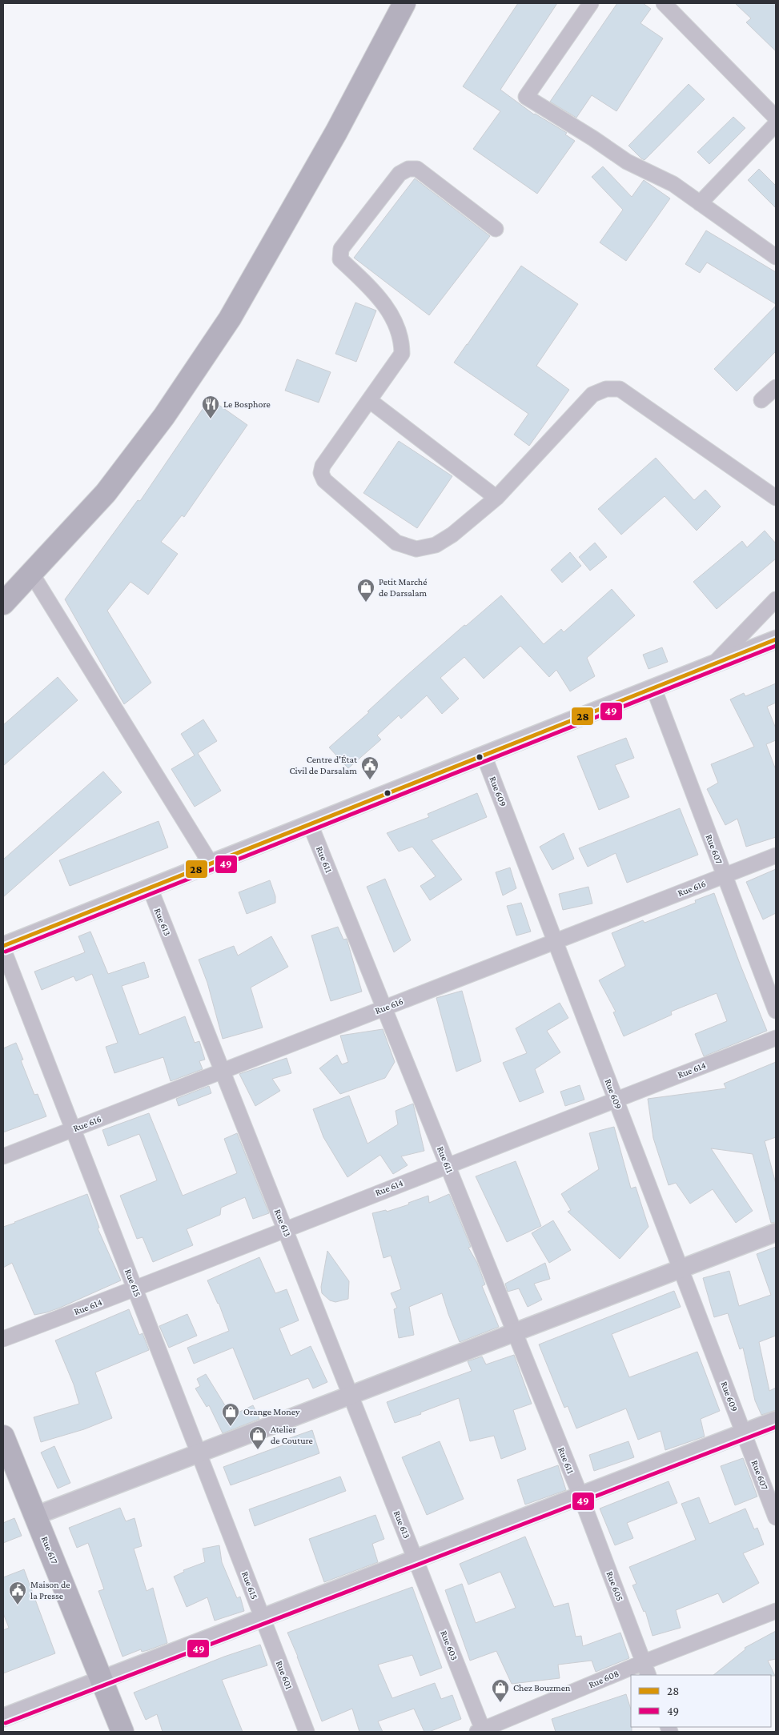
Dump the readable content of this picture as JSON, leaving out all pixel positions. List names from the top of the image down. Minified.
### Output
{"streets":{"highway":["Rue 617"],"street":["Rue 609","Rue 607","Rue 611","Rue 616","Rue 613","Rue 614","Rue 615","Rue 605","Rue 603","Rue 601","Rue 608"]},"crossings":[["Rue 609","Rue 607"],["Rue 609","Rue 616"],["Rue 609","Rue 614"],["Rue 607","Rue 616"],["Rue 611","Rue 616"],["Rue 611","Rue 614"],["Rue 611","Rue 605"],["Rue 616","Rue 613"],["Rue 616","Rue 615"],["Rue 613","Rue 614"],["Rue 613","Rue 603"],["Rue 614","Rue 615"],["Rue 615","Rue 601"],["Rue 605","Rue 608"],["Rue 603","Rue 608"]],"places":{"restaurant":["Le Bosphore"],"shop":["Petit Marché de Darsalam","Orange Money","Atelier de Couture","Chez Bouzmen"],"public building":["Centre d'État Civil de Darsalam","Maison de la Presse"]},"lines":["transit line 28","transit line 49"],"legend":["28","49"]}
